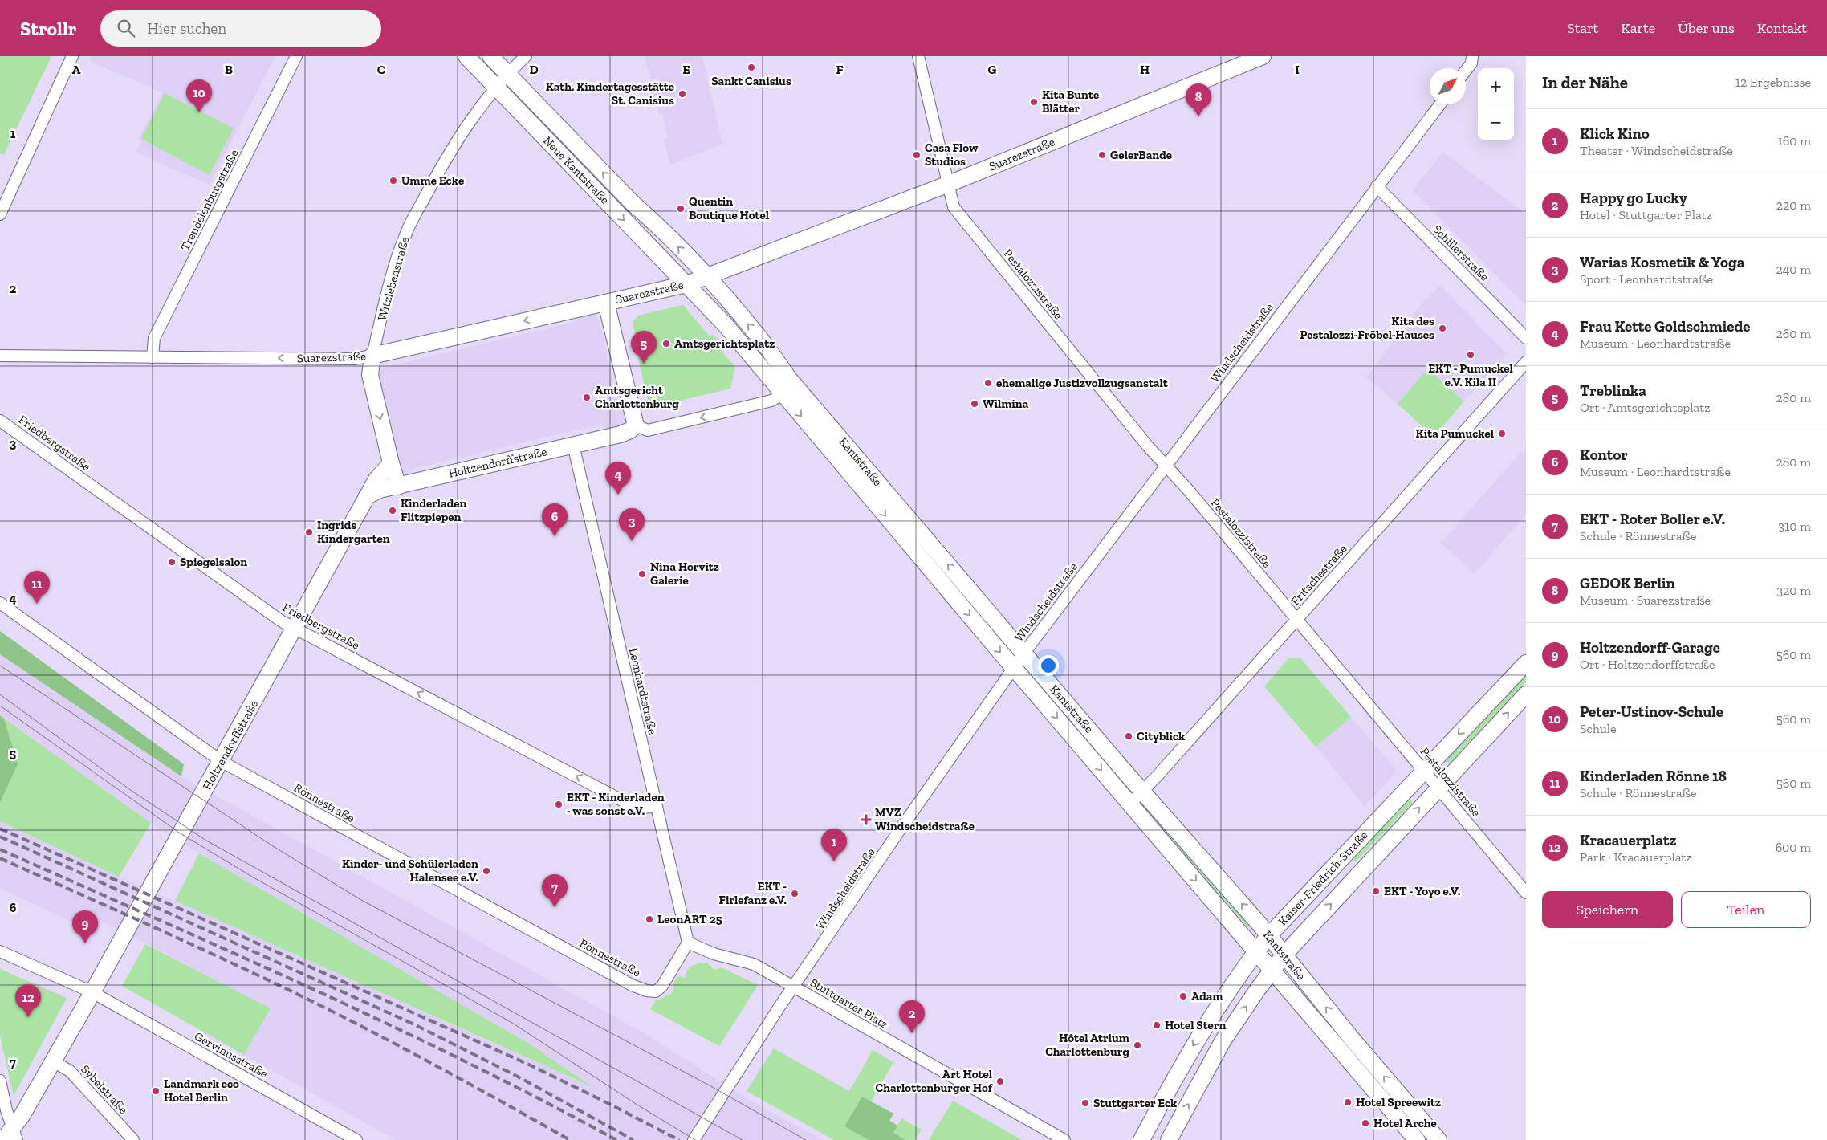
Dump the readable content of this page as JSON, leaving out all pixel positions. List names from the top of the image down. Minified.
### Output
{"streets":{"main road":["Suarezstraße","Neue Kantstraße","Witzlebenstraße","Kantstraße","Holtzendorffstraße","Kaiser-Friedrich-Straße"],"street":["Trendelenburgstraße","Schillerstraße","Pestalozzistraße","Windscheidstraße","Friedbergstraße","Fritschestraße","Leonhardtstraße","Rönnestraße","Stuttgarter Platz","Gervinusstraße","Sybelstraße"]},"crossings":[["Suarezstraße","Neue Kantstraße"],["Suarezstraße","Trendelenburgstraße"],["Suarezstraße","Witzlebenstraße"],["Suarezstraße","Pestalozzistraße"],["Suarezstraße","Kantstraße"],["Neue Kantstraße","Witzlebenstraße"],["Neue Kantstraße","Kantstraße"],["Schillerstraße","Windscheidstraße"],["Witzlebenstraße","Holtzendorffstraße"],["Pestalozzistraße","Windscheidstraße"],["Pestalozzistraße","Fritschestraße"],["Pestalozzistraße","Kaiser-Friedrich-Straße"],["Windscheidstraße","Kantstraße"],["Windscheidstraße","Stuttgarter Platz"],["Friedbergstraße","Holtzendorffstraße"],["Friedbergstraße","Leonhardtstraße"],["Kantstraße","Holtzendorffstraße"],["Kantstraße","Fritschestraße"],["Kantstraße","Kaiser-Friedrich-Straße"],["Holtzendorffstraße","Leonhardtstraße"],["Holtzendorffstraße","Rönnestraße"],["Holtzendorffstraße","Gervinusstraße"],["Holtzendorffstraße","Sybelstraße"],["Leonhardtstraße","Rönnestraße"],["Leonhardtstraße","Stuttgarter Platz"],["Rönnestraße","Stuttgarter Platz"]],"one_way":["Friedbergstraße"],"places":{"other":["Sankt Canisius","Kath. Kindertagesstätte St. Canisius","Kita Bunte Blätter","Casa Flow Studios","GeierBande","Umme Ecke","Quentin Boutique Hotel","Kita des Pestalozzi-Fröbel-Hauses","Amtsgerichtsplatz","EKT - Pumuckel e.V. Kila II","ehemalige Justizvollzugsanstalt","Amtsgericht Charlottenburg","Wilmina","Kita Pumuckel","Kinderladen Flitzpiepen","Ingrids Kindergarten","Spiegelsalon","Nina Horvitz Galerie","Cityblick","EKT - Kinderladen - was sonst e.V.","Kinder- und Schülerladen Halensee e.V.","EKT - Yoyo e.V.","EKT - Firlefanz e.V.","LeonART 25","Adam","Hotel Stern","Hôtel Atrium Charlottenburg","Art Hotel Charlottenburger Hof","Landmark eco Hotel Berlin","Hotel Spreewitz","Stuttgarter Eck","Hotel Arche"],"health":["MVZ Windscheidstraße"]},"north":"top right","page":{"header":"Strollr","search":"Hier suchen","nav":["Start","Karte","Über uns","Kontakt"],"heading":["In der Nähe","12 Ergebnisse"],"map_buttons":["+","−"],"pins":["10","8","5","4","6","3","11","1","7","9","12","2"],"list":[{"mark":"1","name":"Klick Kino","note":"Theater · Windscheidstraße","value":"160 m"},{"mark":"2","name":"Happy go Lucky","note":"Hotel · Stuttgarter Platz","value":"220 m"},{"mark":"3","name":"Warias Kosmetik & Yoga","note":"Sport · Leonhardtstraße","value":"240 m"},{"mark":"4","name":"Frau Kette Goldschmiede","note":"Museum · Leonhardtstraße","value":"260 m"},{"mark":"5","name":"Treblinka","note":"Ort · Amtsgerichtsplatz","value":"280 m"},{"mark":"6","name":"Kontor","note":"Museum · Leonhardtstraße","value":"280 m"},{"mark":"7","name":"EKT - Roter Boller e.V.","note":"Schule · Rönnestraße","value":"310 m"},{"mark":"8","name":"GEDOK Berlin","note":"Museum · Suarezstraße","value":"320 m"},{"mark":"9","name":"Holtzendorff-Garage","note":"Ort · Holtzendorffstraße","value":"560 m"},{"mark":"10","name":"Peter-Ustinov-Schule","note":"Schule","value":"560 m"},{"mark":"11","name":"Kinderladen Rönne 18","note":"Schule · Rönnestraße","value":"560 m"},{"mark":"12","name":"Kracauerplatz","note":"Park · Kracauerplatz","value":"600 m"}],"buttons":["Speichern","Teilen"]},"grid":{"columns":["A","B","C","D","E","F","G","H","I"],"rows":["1","2","3","4","5","6","7"]}}
